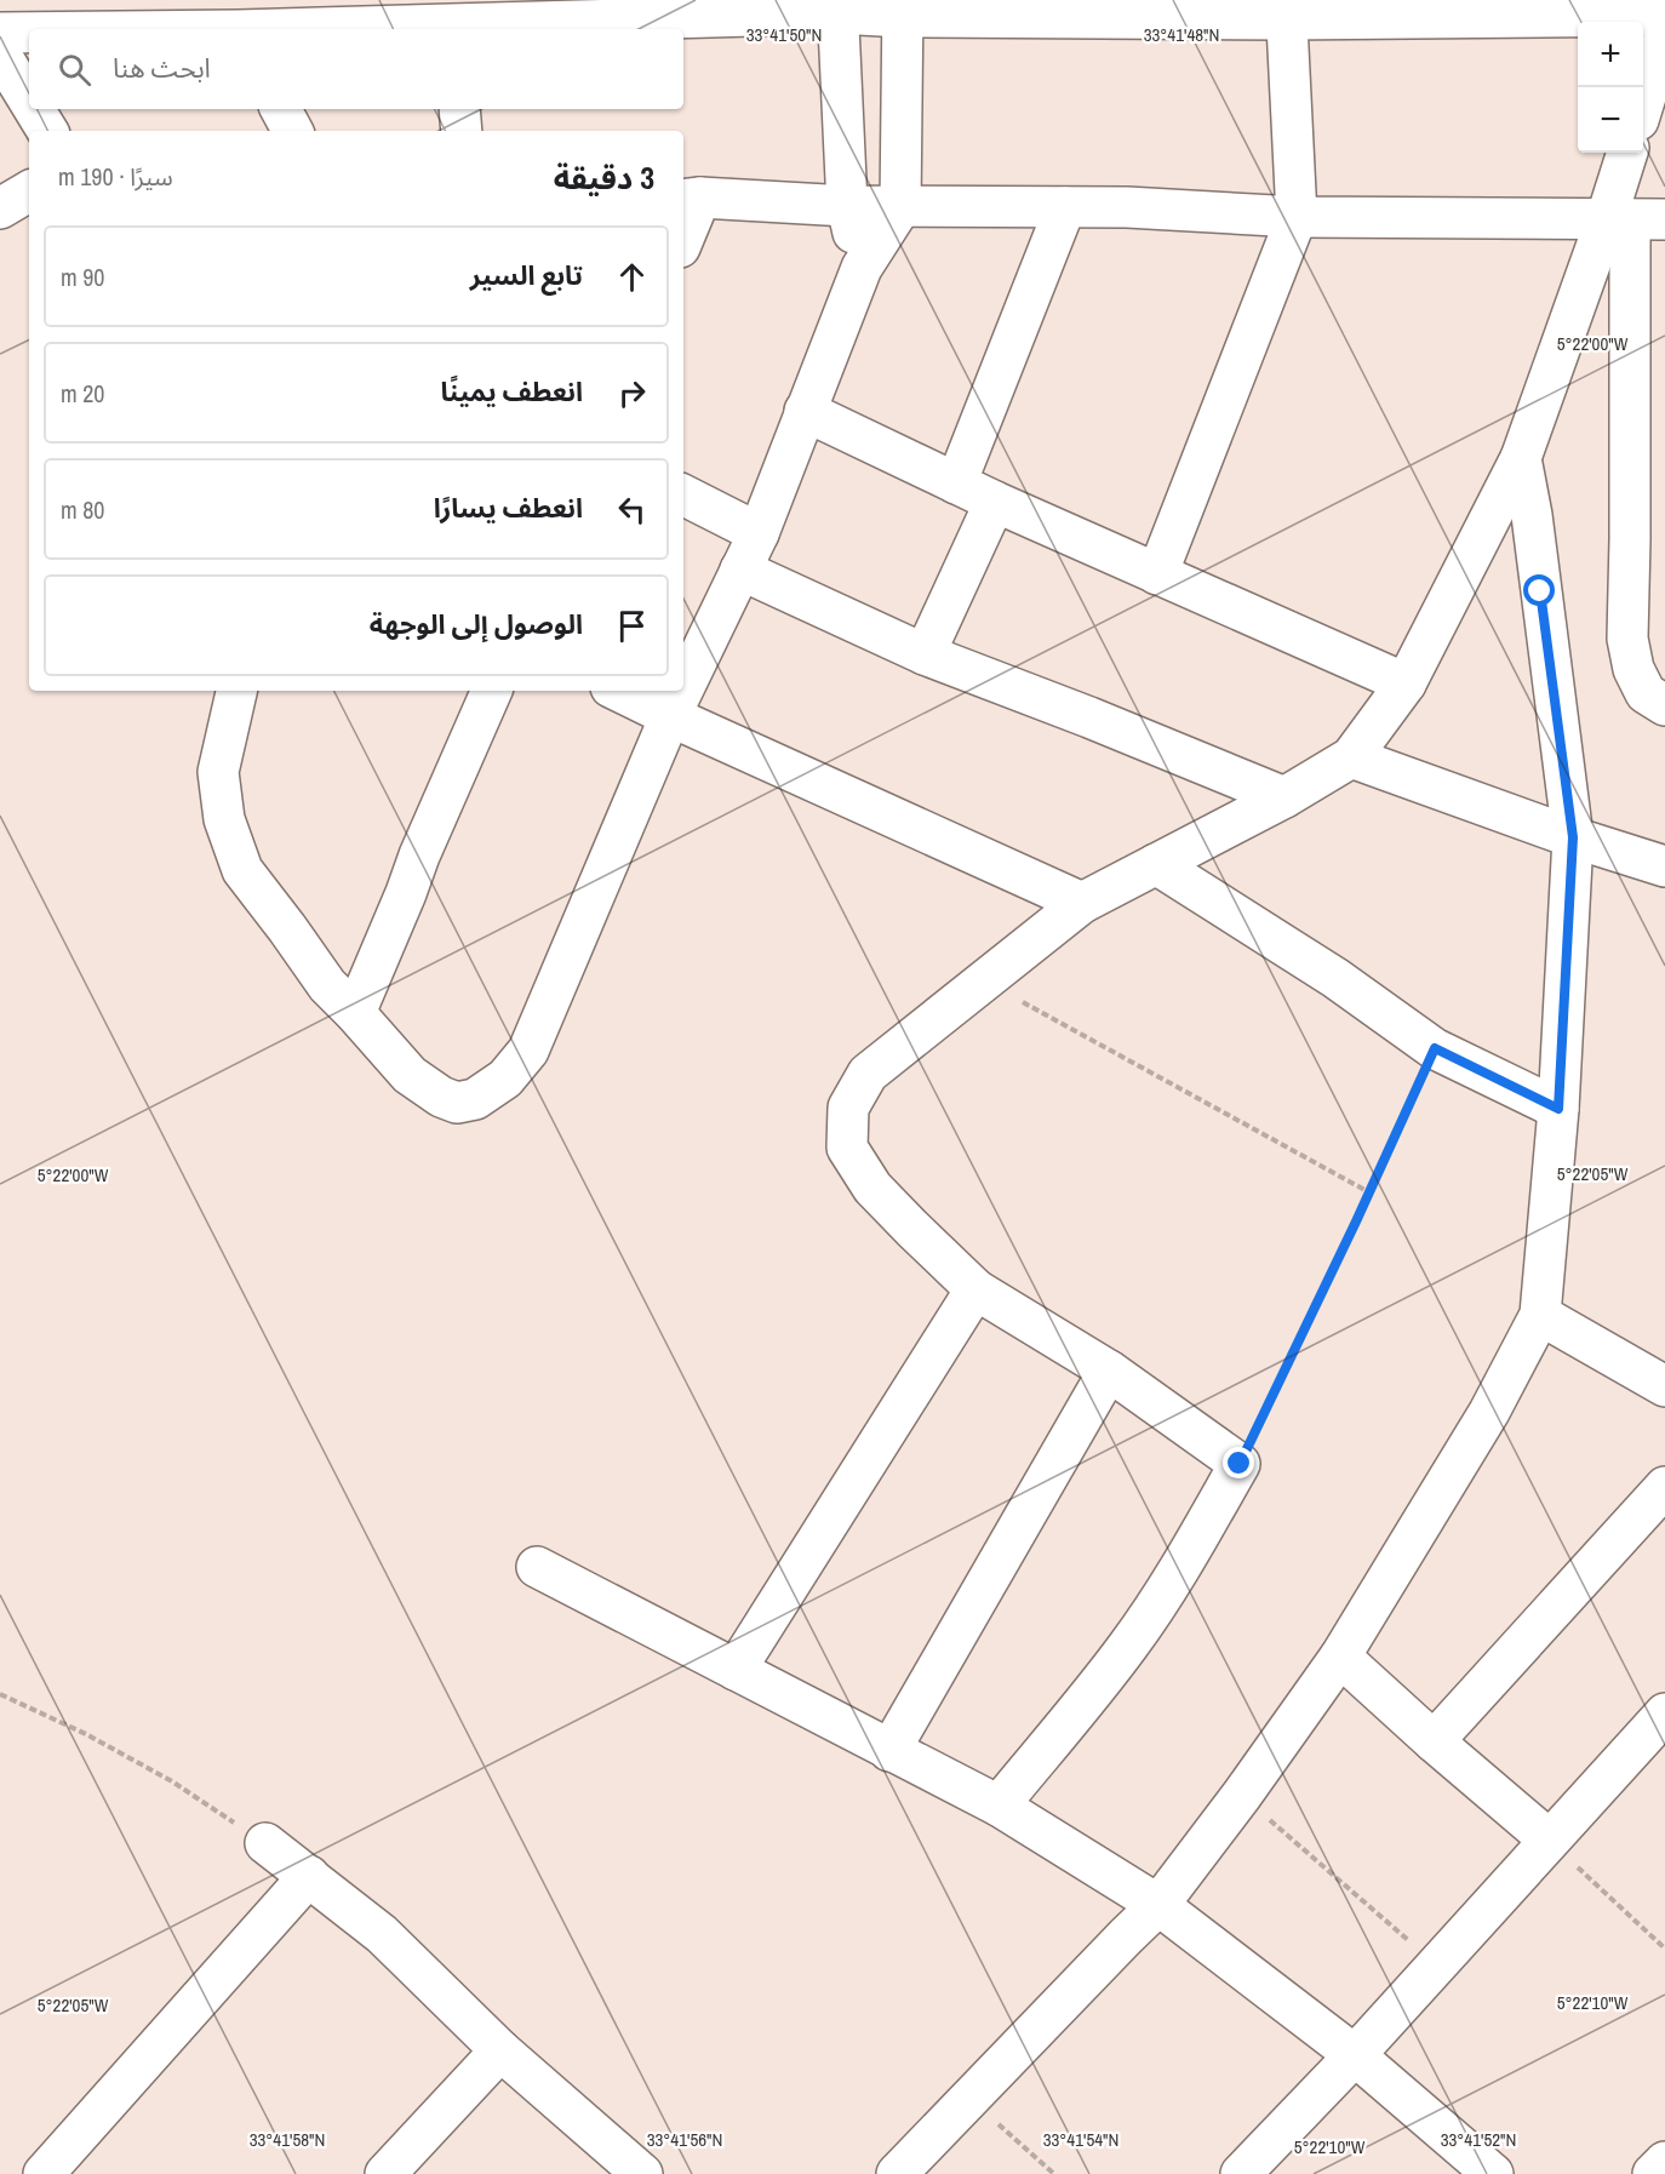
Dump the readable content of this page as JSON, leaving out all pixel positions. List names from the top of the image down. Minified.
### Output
{"page":{"map_buttons":["+","−"],"search":"ابحث هنا","heading":["3 دقيقة","سيرًا · 190 m"],"list":[["تابع السير","90 m"],["انعطف يمينًا","20 m"],["انعطف يسارًا","80 m"],"الوصول إلى الوجهة"]},"coordinates":["33°41'50\"N","33°41'48\"N","5°22'00\"W","5°22'05\"W","5°22'10\"W","33°41'58\"N","33°41'56\"N","33°41'54\"N","33°41'52\"N"]}
